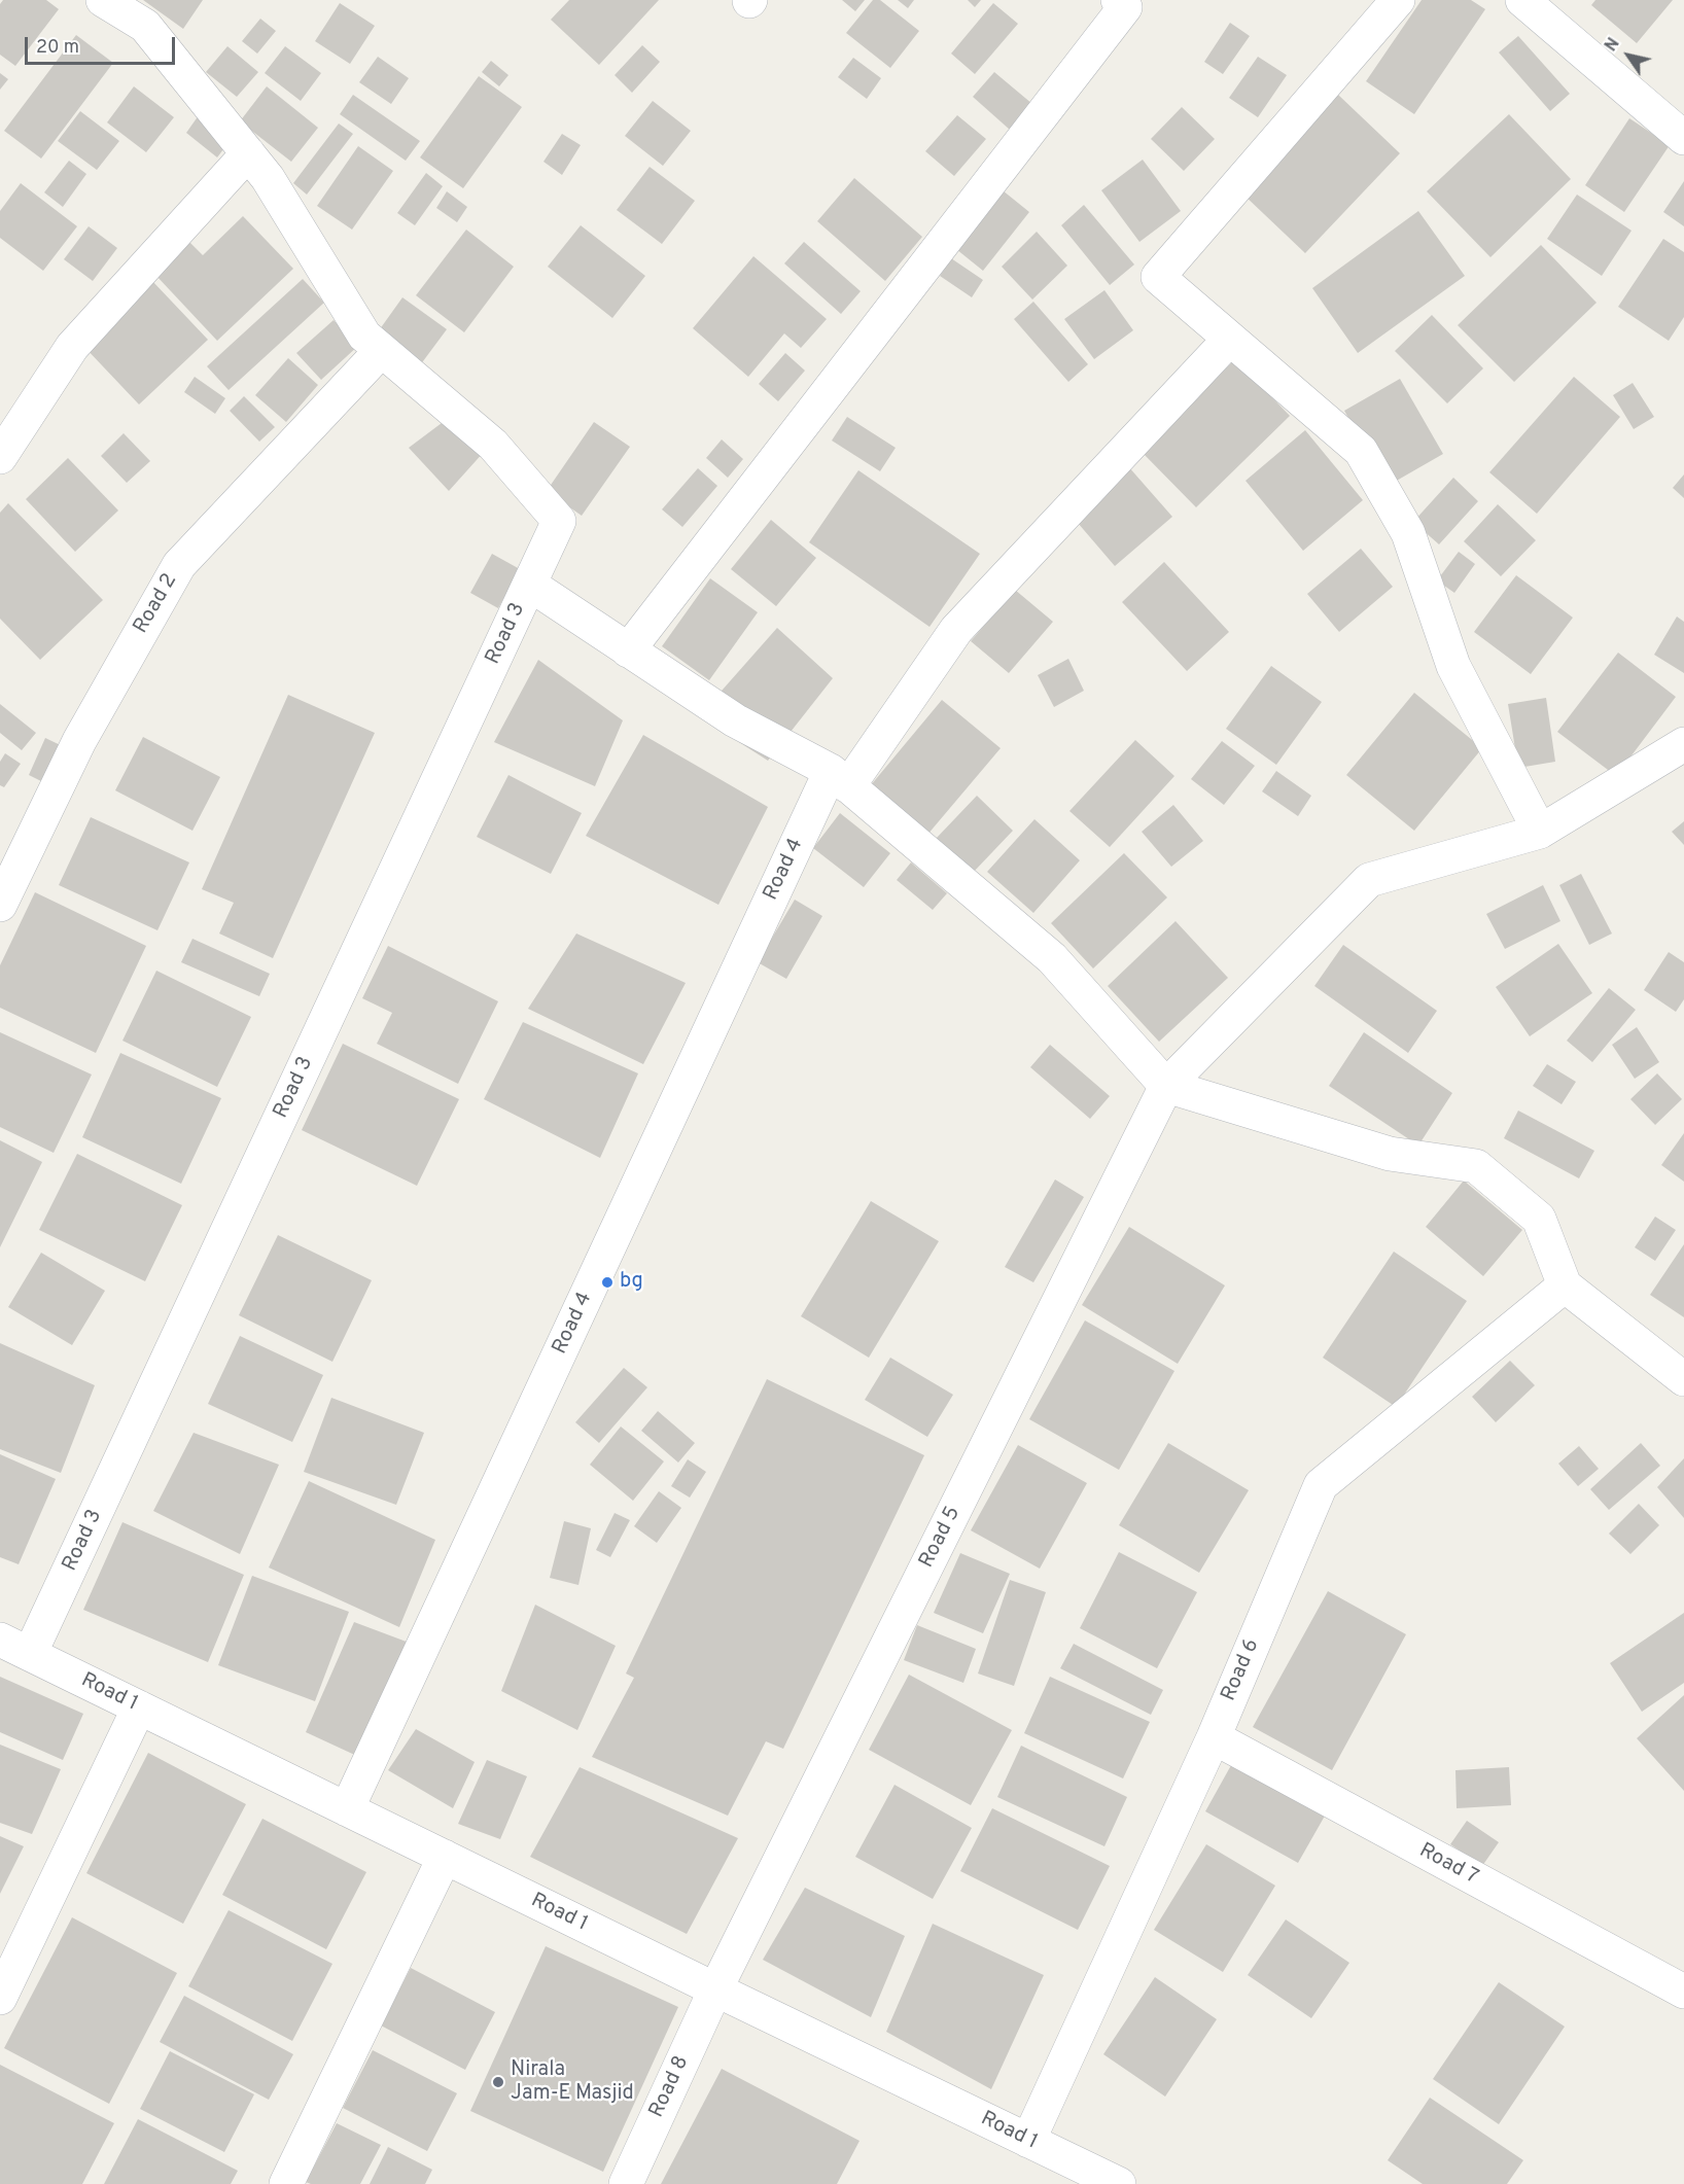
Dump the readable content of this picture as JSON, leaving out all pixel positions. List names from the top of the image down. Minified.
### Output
{"streets":{"street":["Road 2","Road 3","Road 4","Road 5","Road 6","Road 1","Road 7","Road 8"]},"crossings":[["Road 2","Road 3"],["Road 3","Road 1"],["Road 4","Road 1"],["Road 5","Road 1"],["Road 5","Road 8"],["Road 6","Road 1"],["Road 6","Road 7"],["Road 1","Road 8"]],"places":["bg","Nirala Jam-E Masjid"],"scale_bar":"20 m","north":"top left"}
